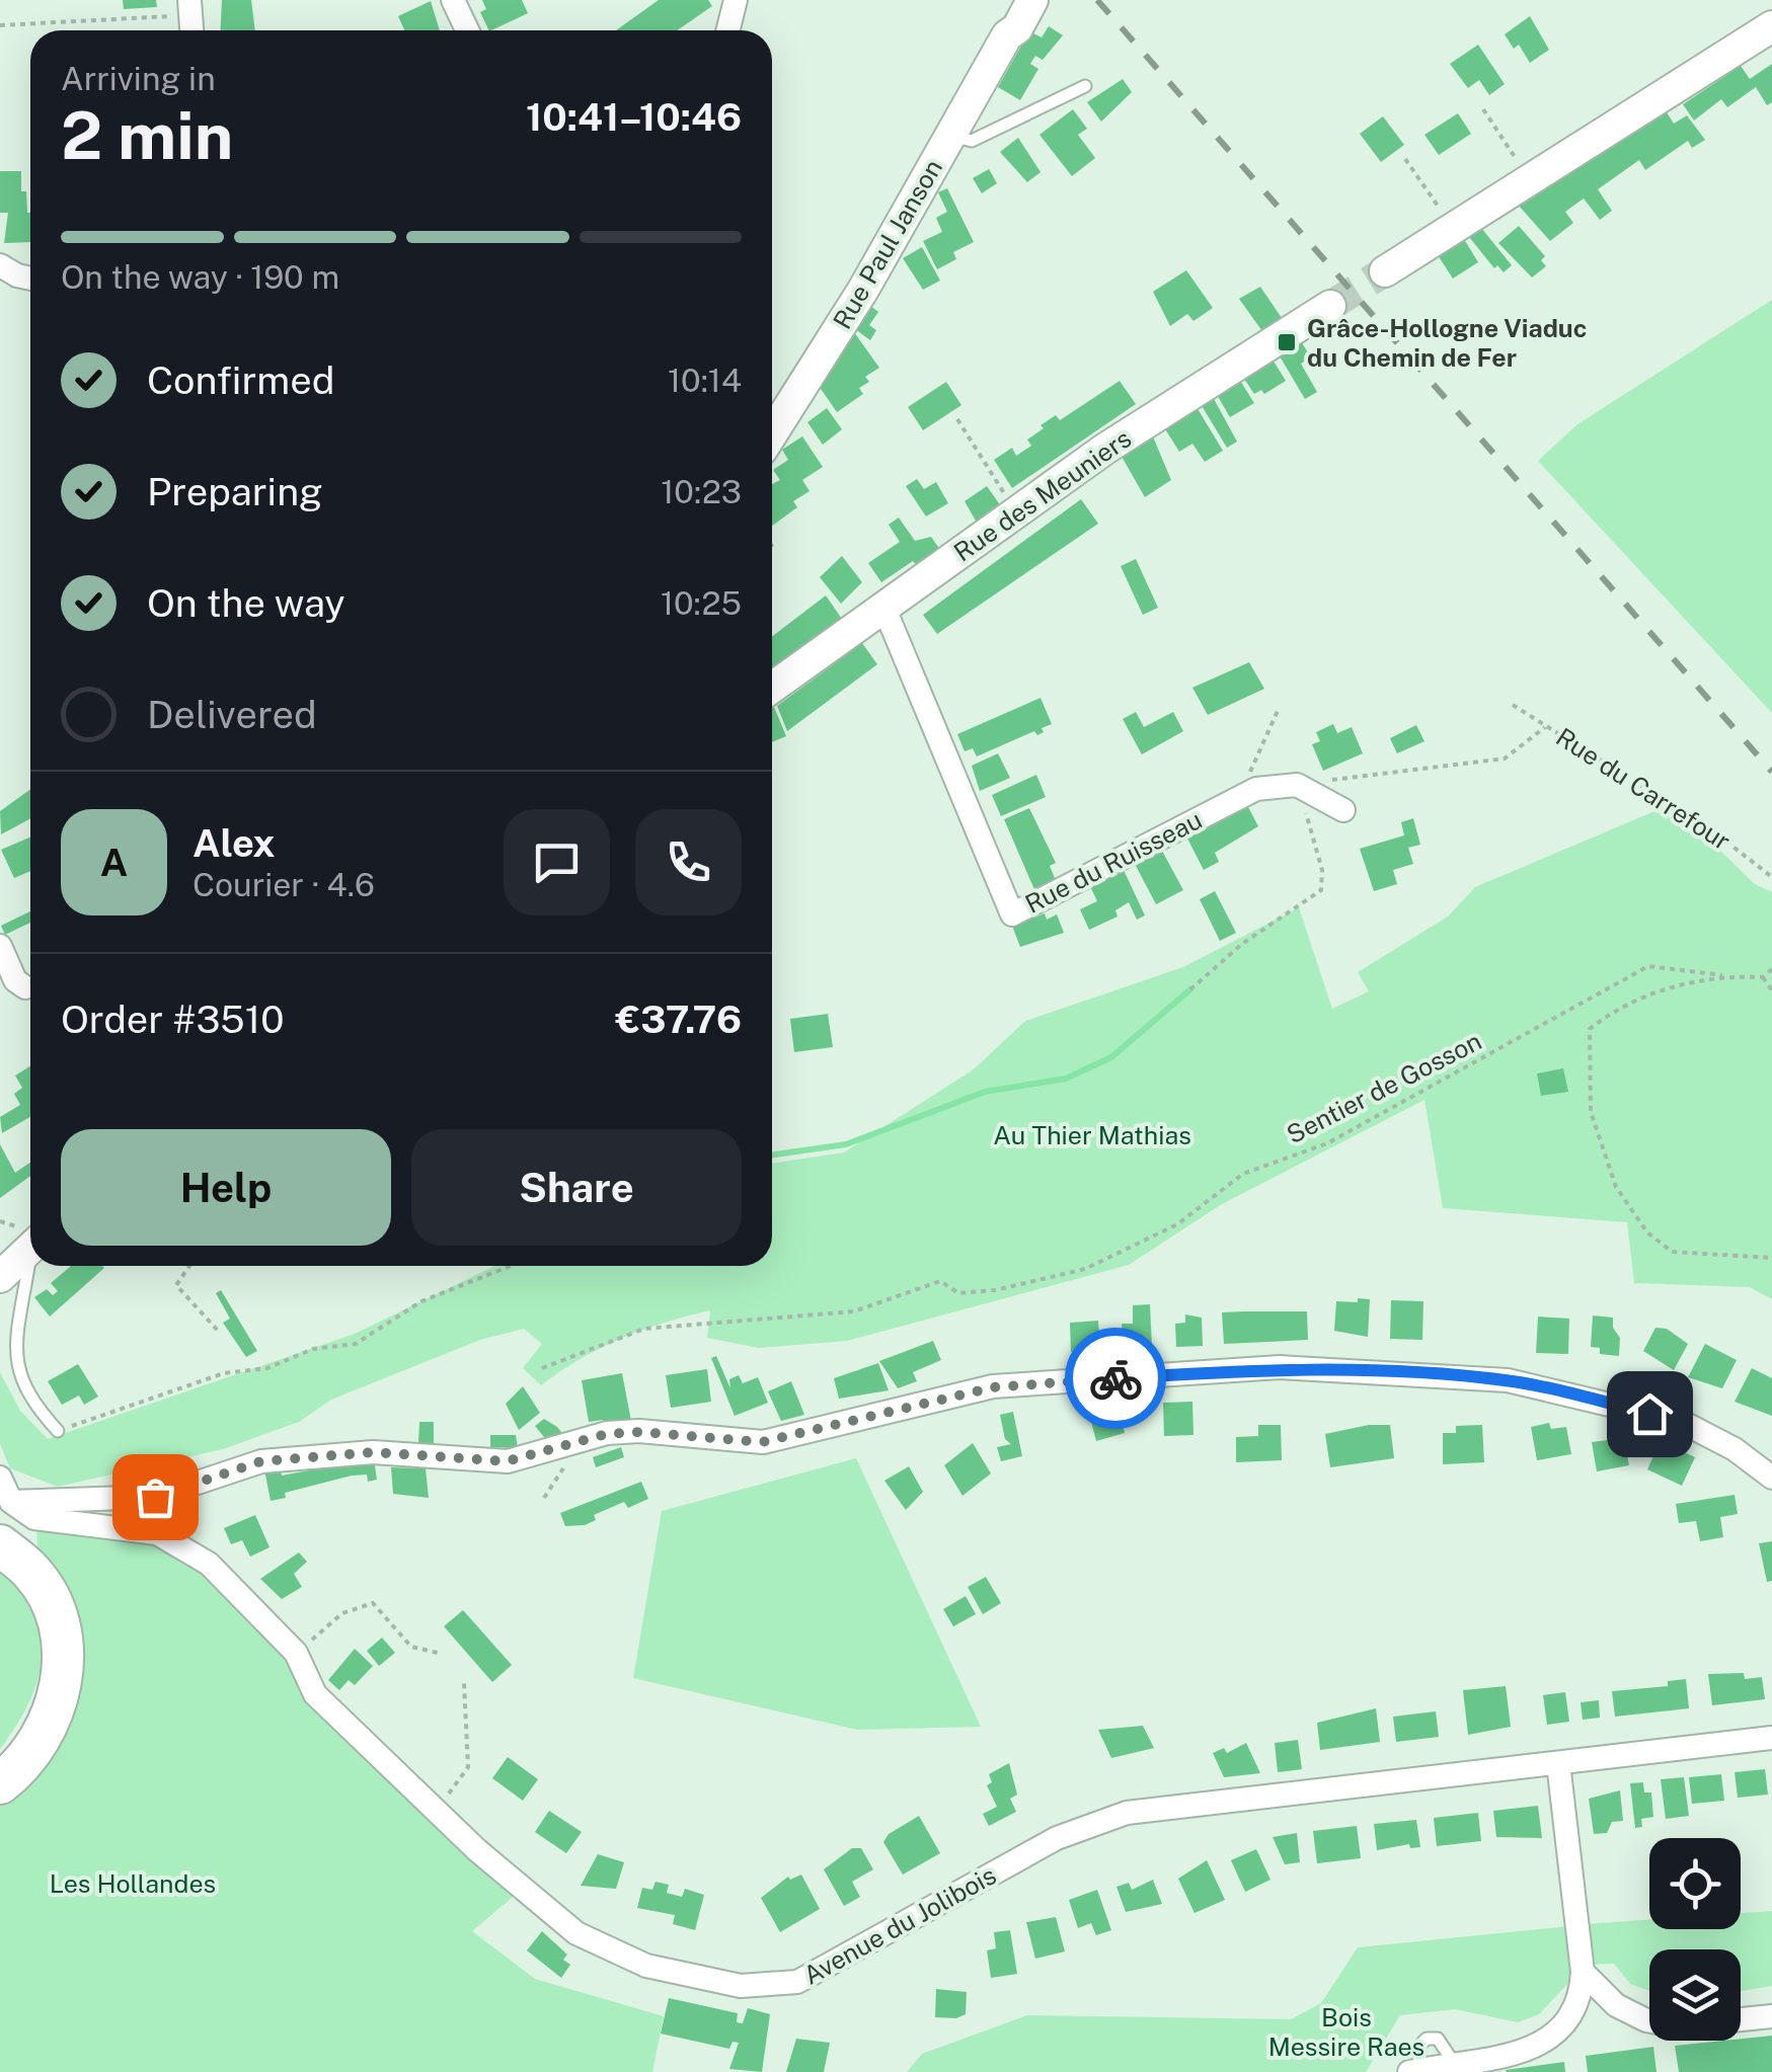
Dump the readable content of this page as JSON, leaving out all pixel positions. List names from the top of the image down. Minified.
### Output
{"streets":{"street":["Rue Paul Janson","Rue des Meuniers","Rue du Ruisseau","Avenue du Jolibois"],"path":["Rue du Carrefour","Sentier de Gosson"]},"crossings":[["Rue des Meuniers","Rue du Ruisseau"]],"parks":["Au Thier Mathias","Les Hollandes","Bois Messire Raes"],"places":{"transit":["Grâce-Hollogne Viaduc du Chemin de Fer"]},"page":{"heading":["2 min","Arriving in","10:41–10:46"],"panel":["Alex","Courier · 4.6","Order #3510","€37.76"],"bar":"On the way · 190 m","list":[["Confirmed","10:14"],["Preparing","10:23"],["On the way","10:25"],"Delivered"],"round":"A","buttons":["Help","Share"]}}
